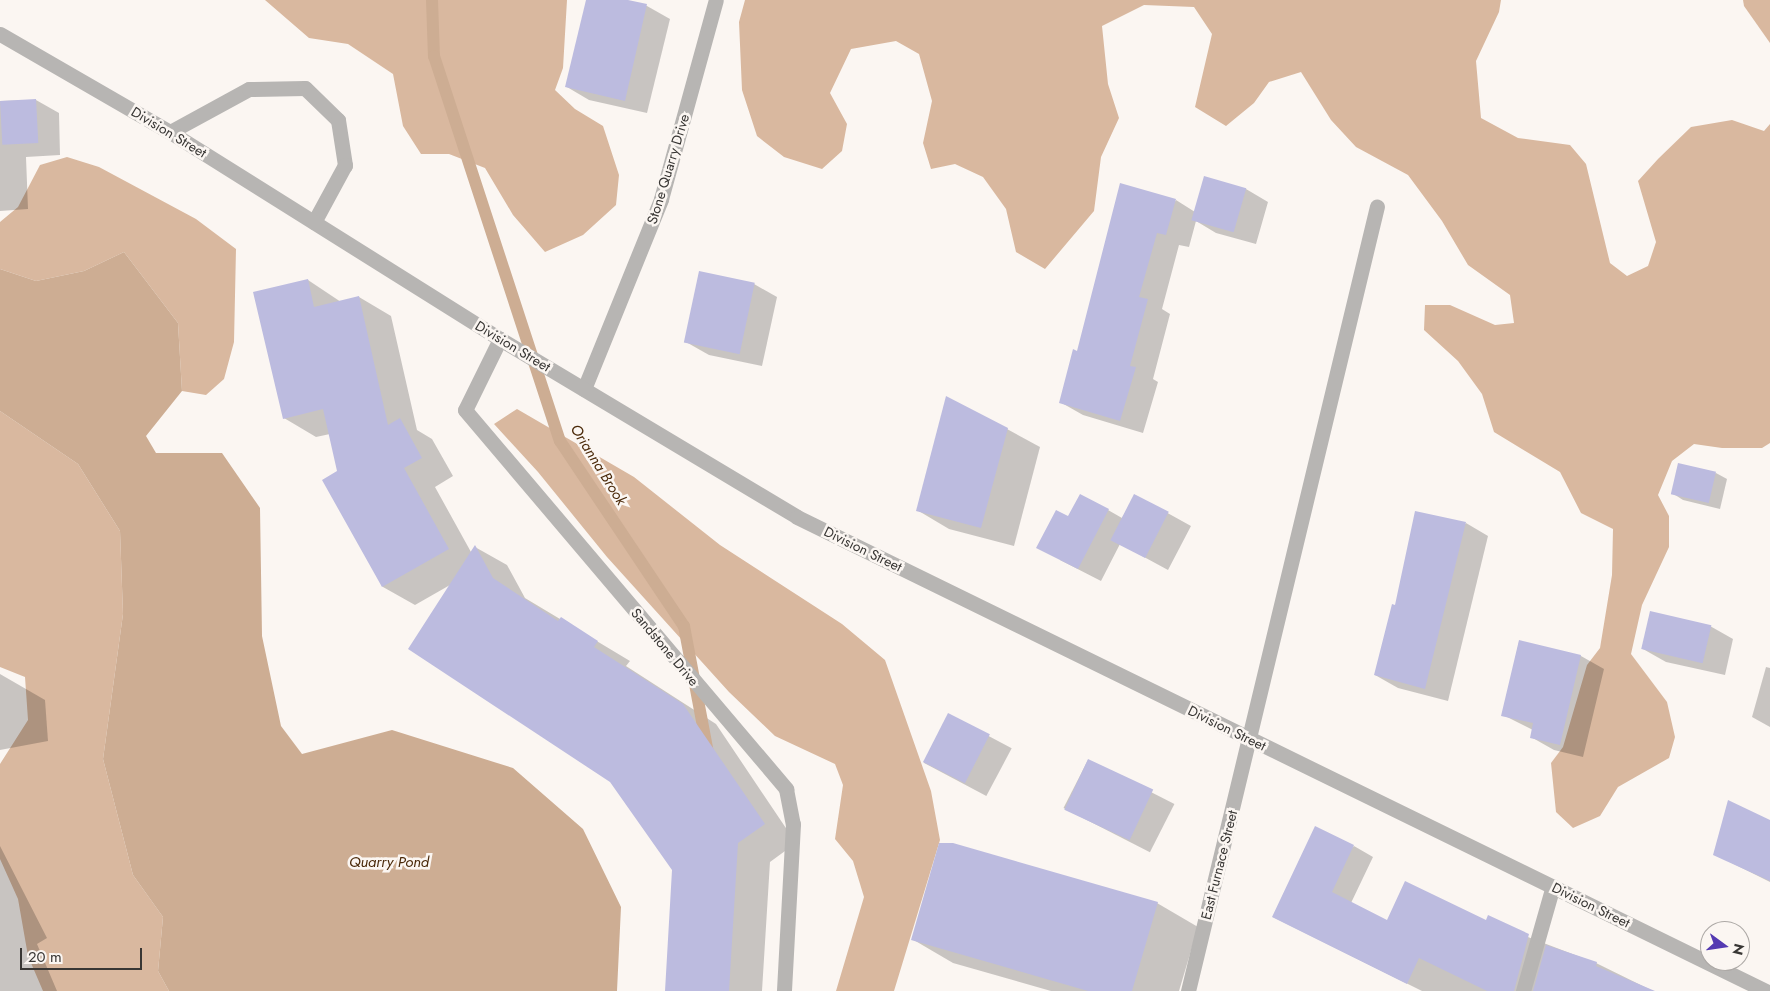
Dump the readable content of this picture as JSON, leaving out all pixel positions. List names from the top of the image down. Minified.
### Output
{"streets":{"street":["Division Street","Stone Quarry Drive","Sandstone Drive","East Furnace Street"]},"crossings":[["Division Street","Stone Quarry Drive"],["Division Street","Sandstone Drive"],["Division Street","East Furnace Street"]],"water":["Orianna Brook","Quarry Pond"],"scale_bar":"20 m","north":"right"}
